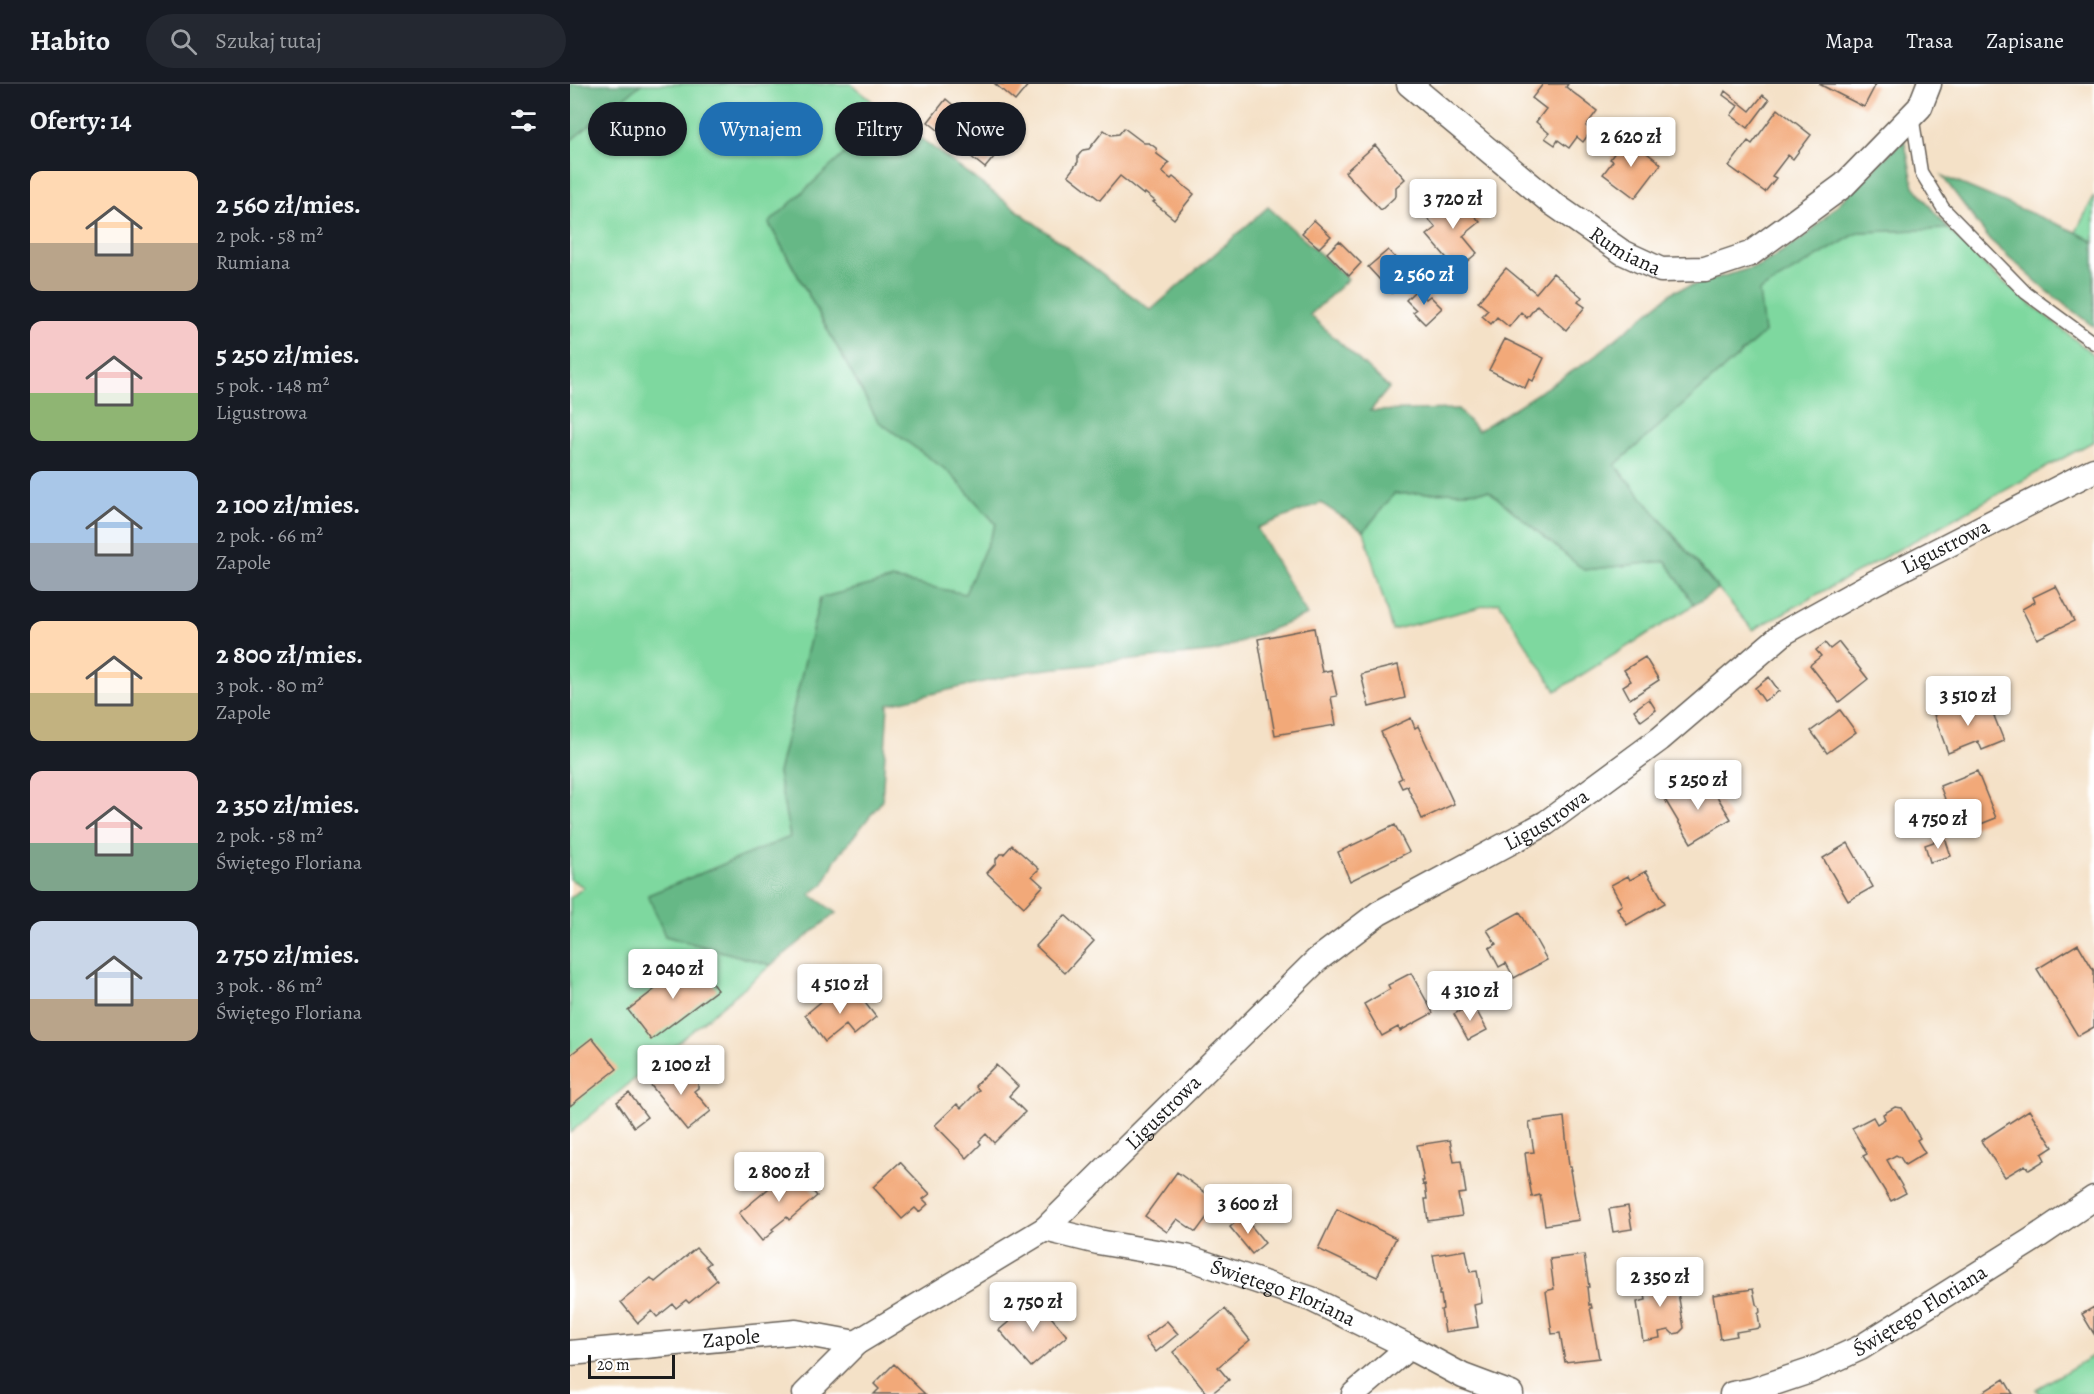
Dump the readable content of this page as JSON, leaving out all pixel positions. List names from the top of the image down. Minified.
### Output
{"streets":{"street":["Rumiana","Ligustrowa","Świętego Floriana","Zapole"]},"crossings":[["Ligustrowa","Świętego Floriana"]],"scale_bar":"20 m","page":{"header":"Habito","search":"Szukaj tutaj","nav":["Mapa","Trasa","Zapisane"],"heading":"Oferty: 14","chip":["Kupno","Wynajem","Filtry","Nowe"],"price":["2 620 zł","3 720 zł","2 560 zł","3 510 zł","5 250 zł","4 750 zł","2 040 zł","4 510 zł","4 310 zł","2 100 zł","2 800 zł","3 600 zł","2 350 zł","2 750 zł"],"list":[{"name":"2 560 zł/mies.","note":"2 pok. · 58 m² · Rumiana"},{"name":"5 250 zł/mies.","note":"5 pok. · 148 m² · Ligustrowa"},{"name":"2 100 zł/mies.","note":"2 pok. · 66 m² · Zapole"},{"name":"2 800 zł/mies.","note":"3 pok. · 80 m² · Zapole"},{"name":"2 350 zł/mies.","note":"2 pok. · 58 m² · Świętego Floriana"},{"name":"2 750 zł/mies.","note":"3 pok. · 86 m² · Świętego Floriana"}],"scale":"20 m"}}
